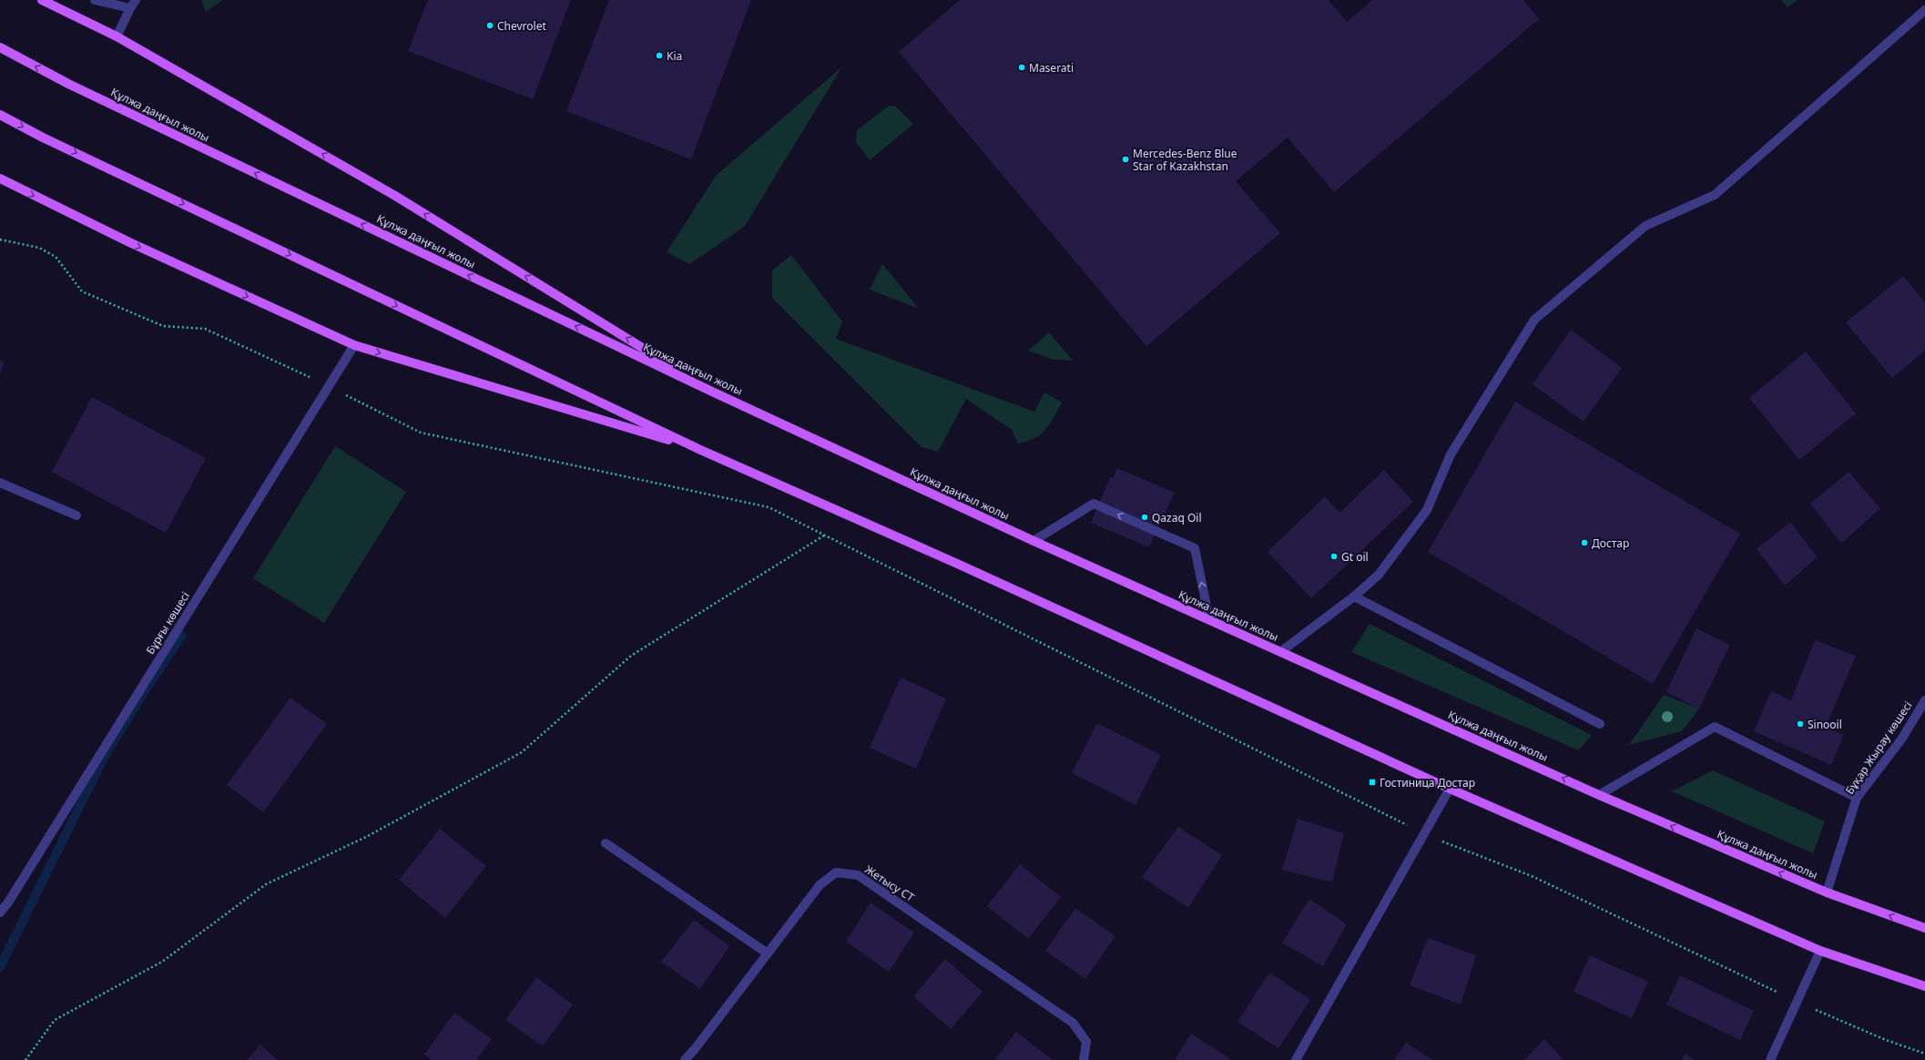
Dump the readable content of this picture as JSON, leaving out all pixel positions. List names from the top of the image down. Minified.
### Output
{"streets":{"main road":["Құлжа даңғыл жолы"],"street":["Бұрғы көшесі","Бұқар Жырау көшесі","Жетысу СТ"]},"crossings":[["Құлжа даңғыл жолы","Бұқар Жырау көшесі"]],"places":{"other":["Chevrolet","Kia","Maserati","Mercedes-Benz Blue Star of Kazakhstan","Qazaq Oil","Достар","Gt oil","Sinooil"],"transit":["Гостиница Достар"]}}
